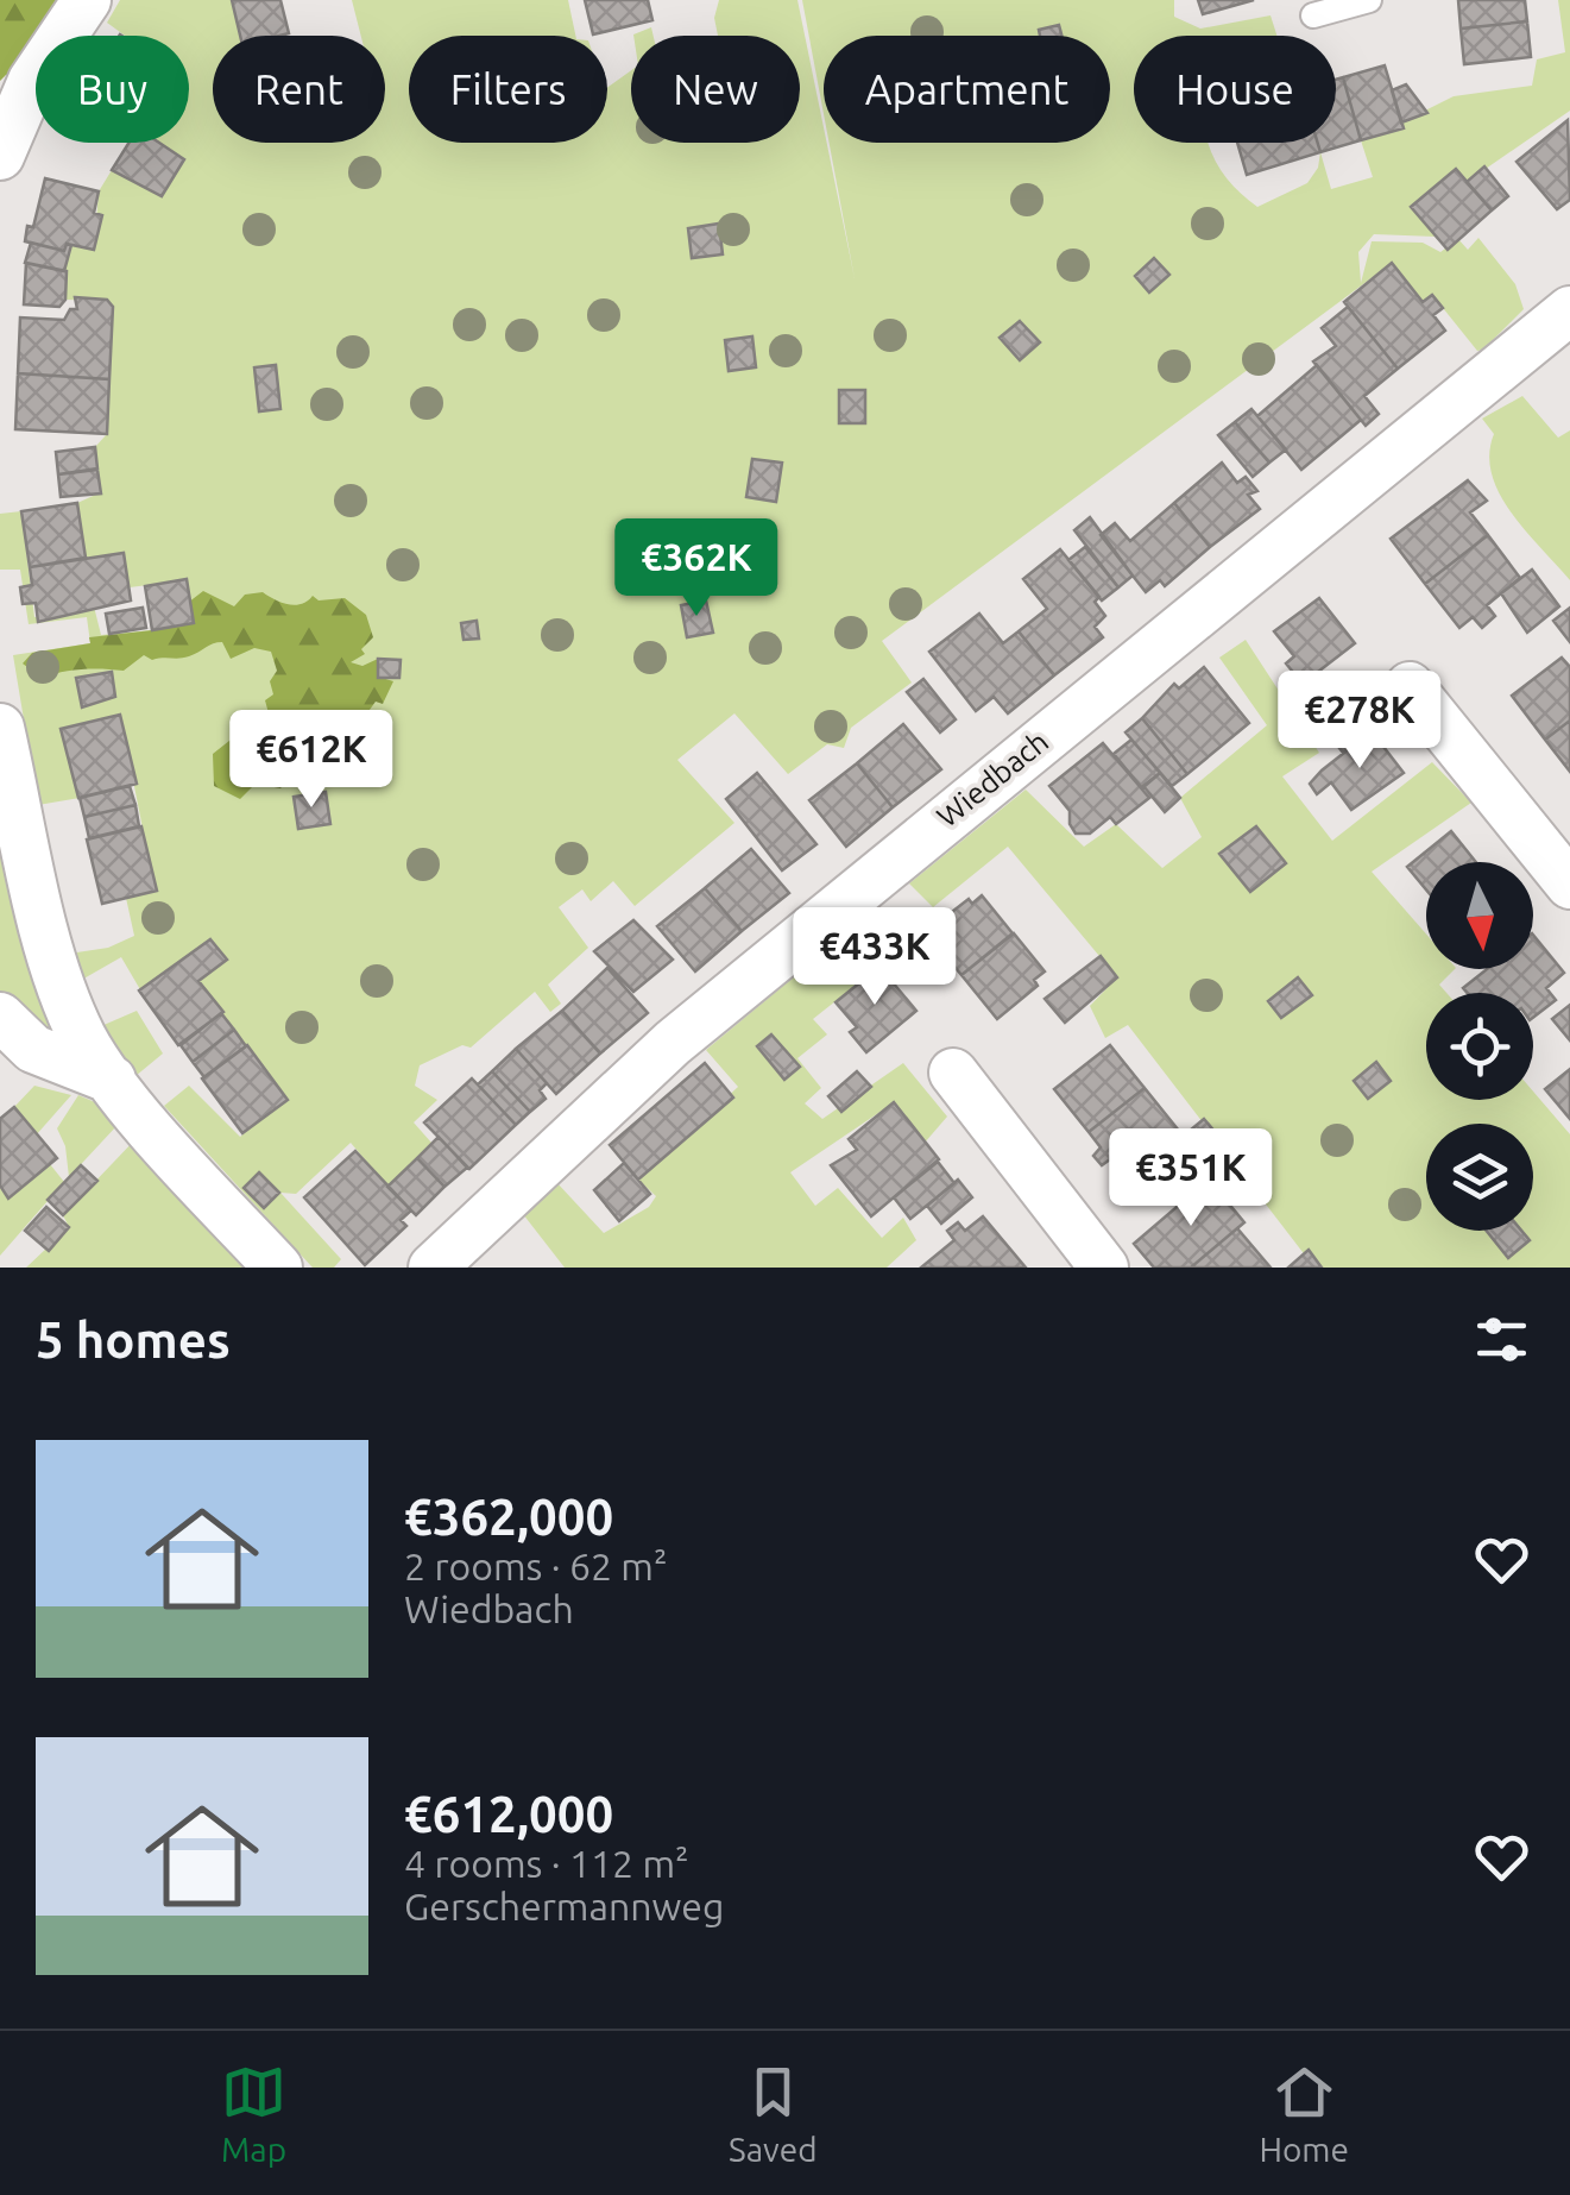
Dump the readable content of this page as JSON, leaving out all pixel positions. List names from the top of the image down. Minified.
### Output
{"streets":{"street":["Wiedbach"]},"north":"bottom","page":{"chip":["Buy","Rent","Filters","New","Apartment","House"],"price":["€362K","€278K","€612K","€433K","€351K"],"heading":"5 homes","list":[{"name":"€362,000","note":"2 rooms · 62 m² · Wiedbach"},{"name":"€612,000","note":"4 rooms · 112 m² · Gerschermannweg"}],"tabs":["Map","Saved","Home"]}}
